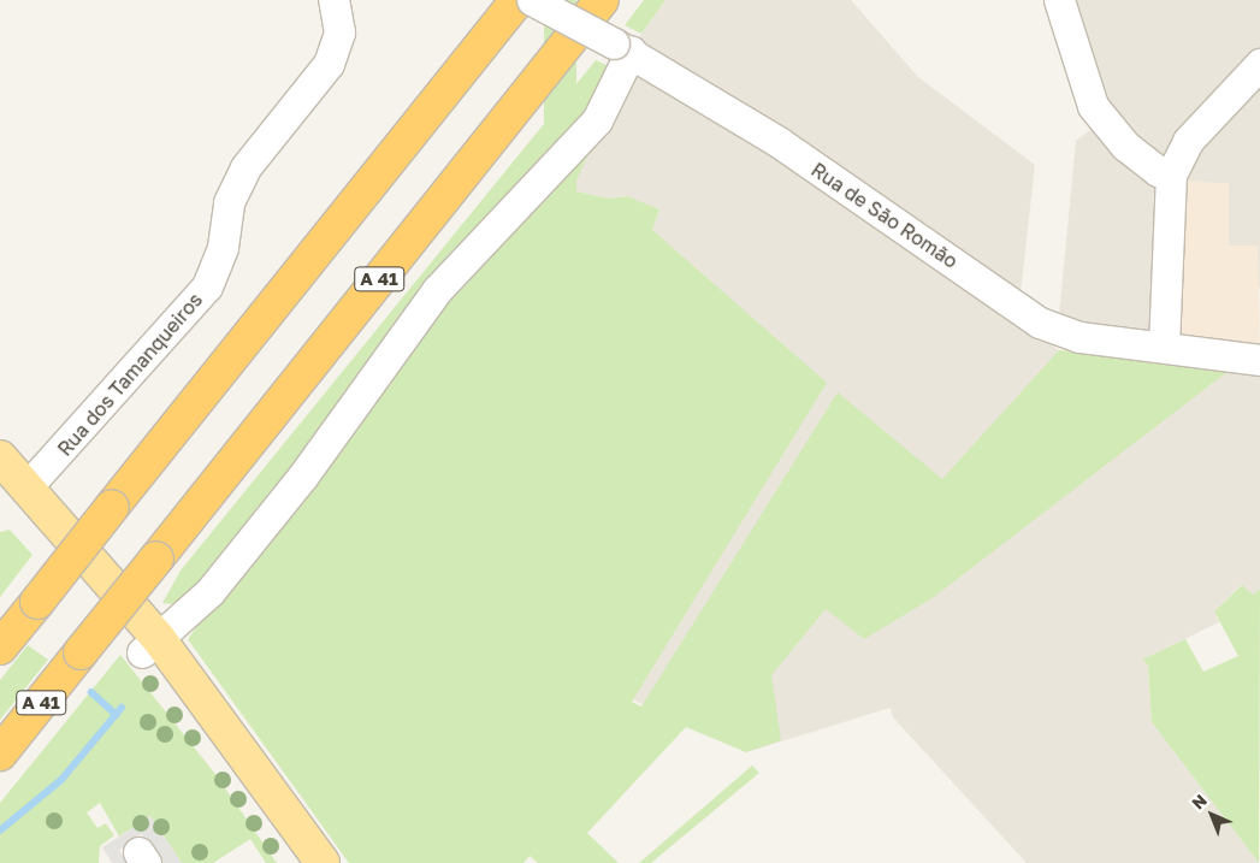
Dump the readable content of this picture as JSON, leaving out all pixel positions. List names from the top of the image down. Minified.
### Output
{"streets":{"highway":["A 41"],"street":["Rua de São Romão","Rua dos Tamanqueiros"]},"north":"top left"}
